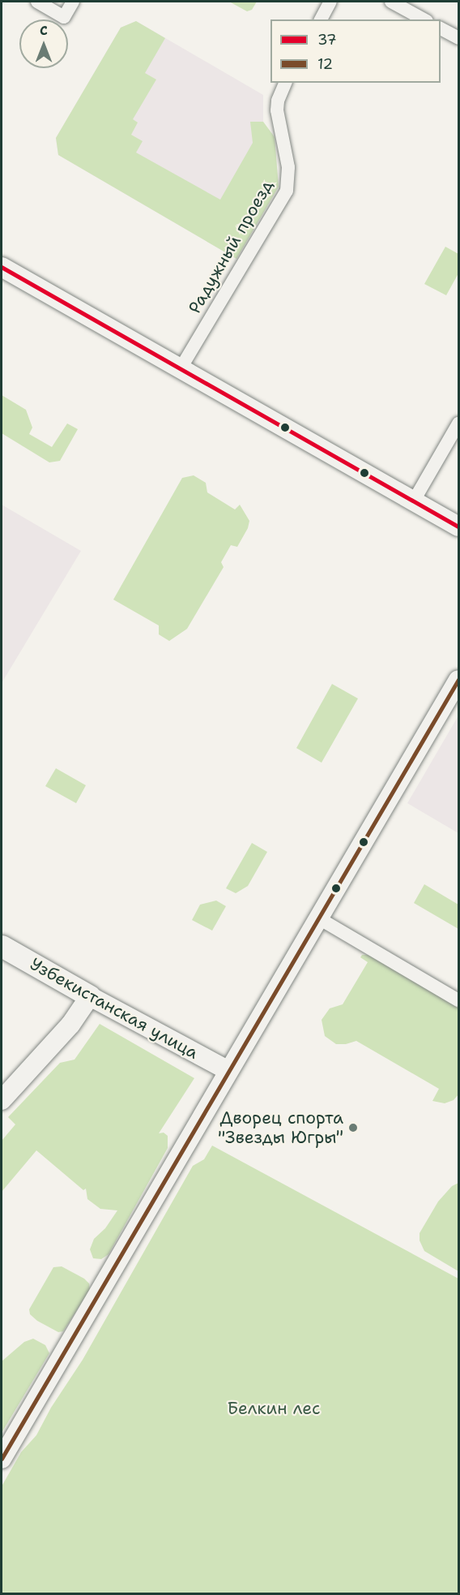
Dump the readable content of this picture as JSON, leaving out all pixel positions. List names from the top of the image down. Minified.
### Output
{"streets":{"main road":["Узбекистанская улица"],"street":["Радужный проезд"]},"parks":["Белкин лес"],"places":["Дворец спорта \"Звезды Югры\""],"lines":["transit line 37","transit line 12"],"legend":["37","12"],"north":"top"}
